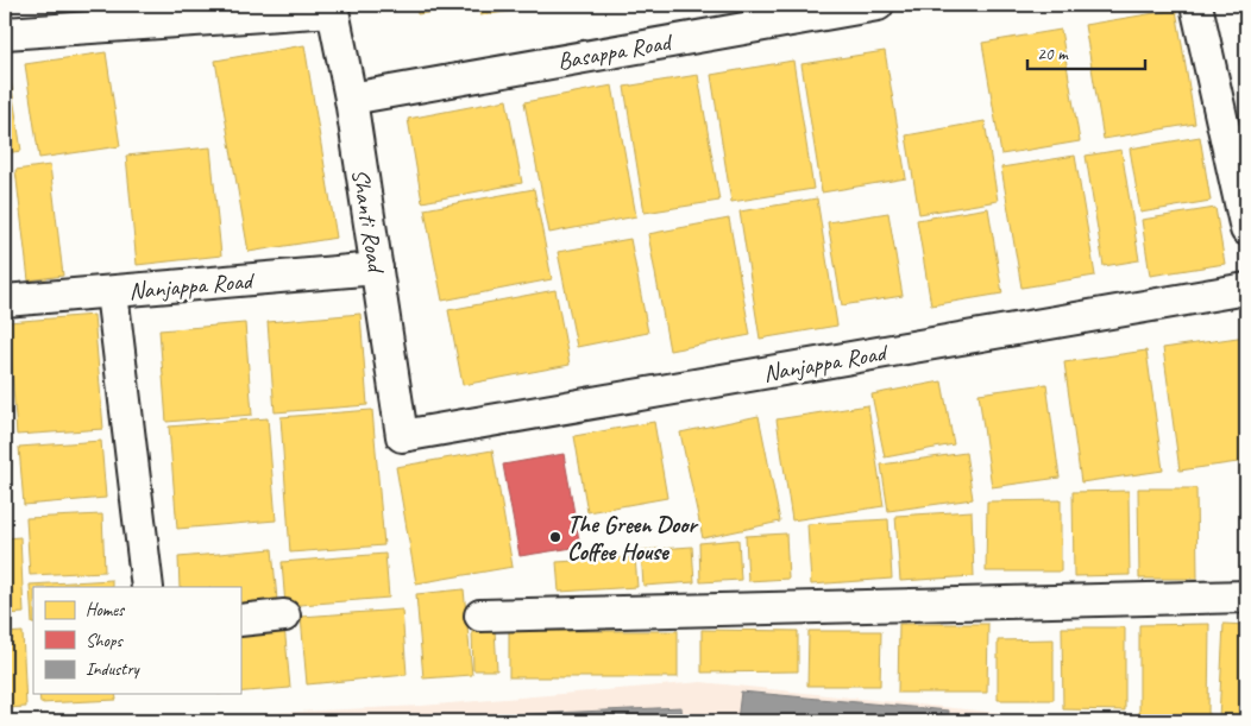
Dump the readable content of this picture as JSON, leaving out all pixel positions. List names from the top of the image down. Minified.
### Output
{"streets":{"street":["Basappa Road","Shanti Road","Nanjappa Road"]},"crossings":[["Basappa Road","Shanti Road"],["Shanti Road","Nanjappa Road"]],"places":["The Green Door Coffee House"],"legend":["Homes","Shops","Industry"],"scale_bar":"20 m"}
